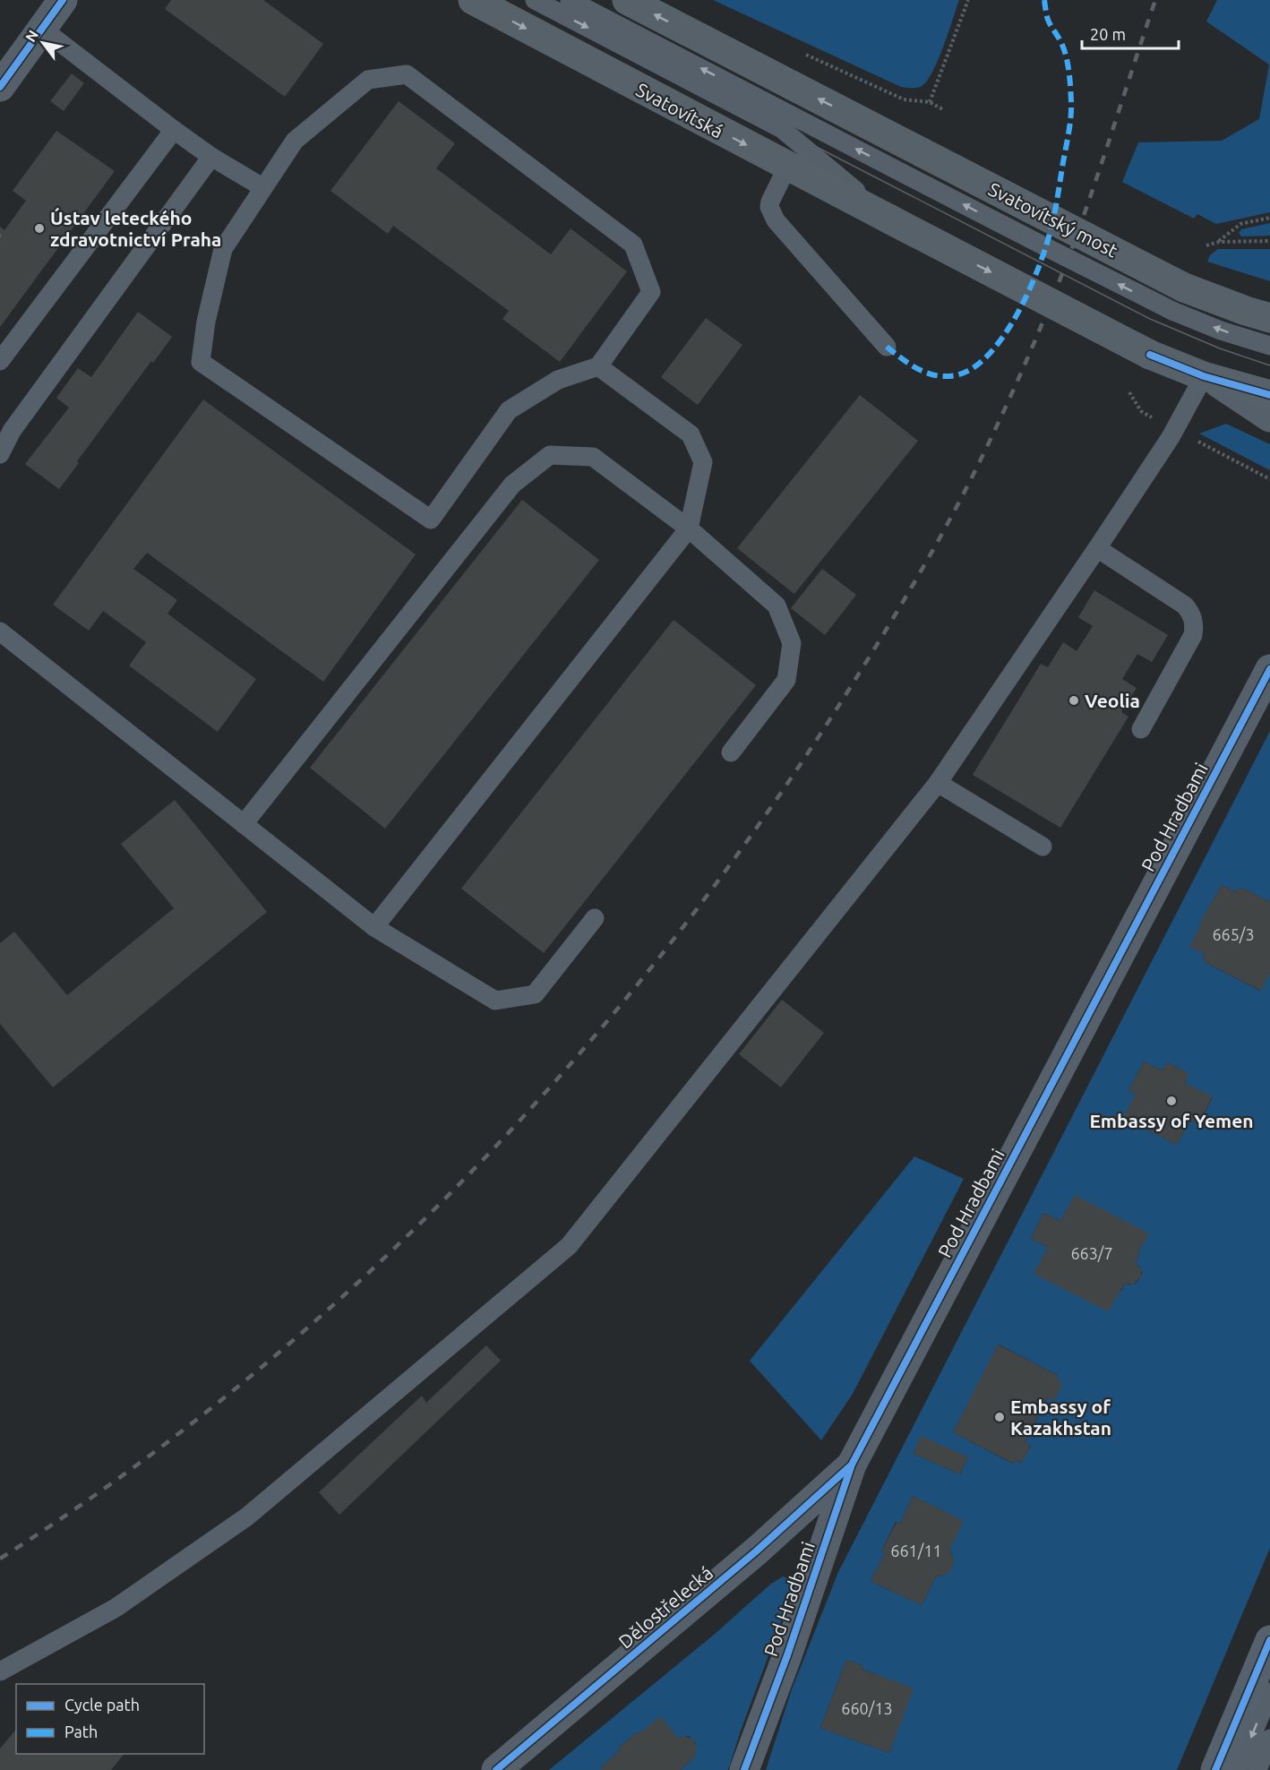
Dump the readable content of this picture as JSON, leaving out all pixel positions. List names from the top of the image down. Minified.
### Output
{"streets":{"main road":["Svatovítská","Svatovítský most"],"street":["Pod Hradbami","Dělostřelecká"]},"crossings":[["Pod Hradbami","Dělostřelecká"]],"places":["Ústav leteckého zdravotnictví Praha","Veolia","Embassy of Yemen","Embassy of Kazakhstan"],"house_numbers":["665/3","663/7","661/11","660/13"],"legend":["Cycle path","Path"],"scale_bar":"20 m","north":"top left"}
